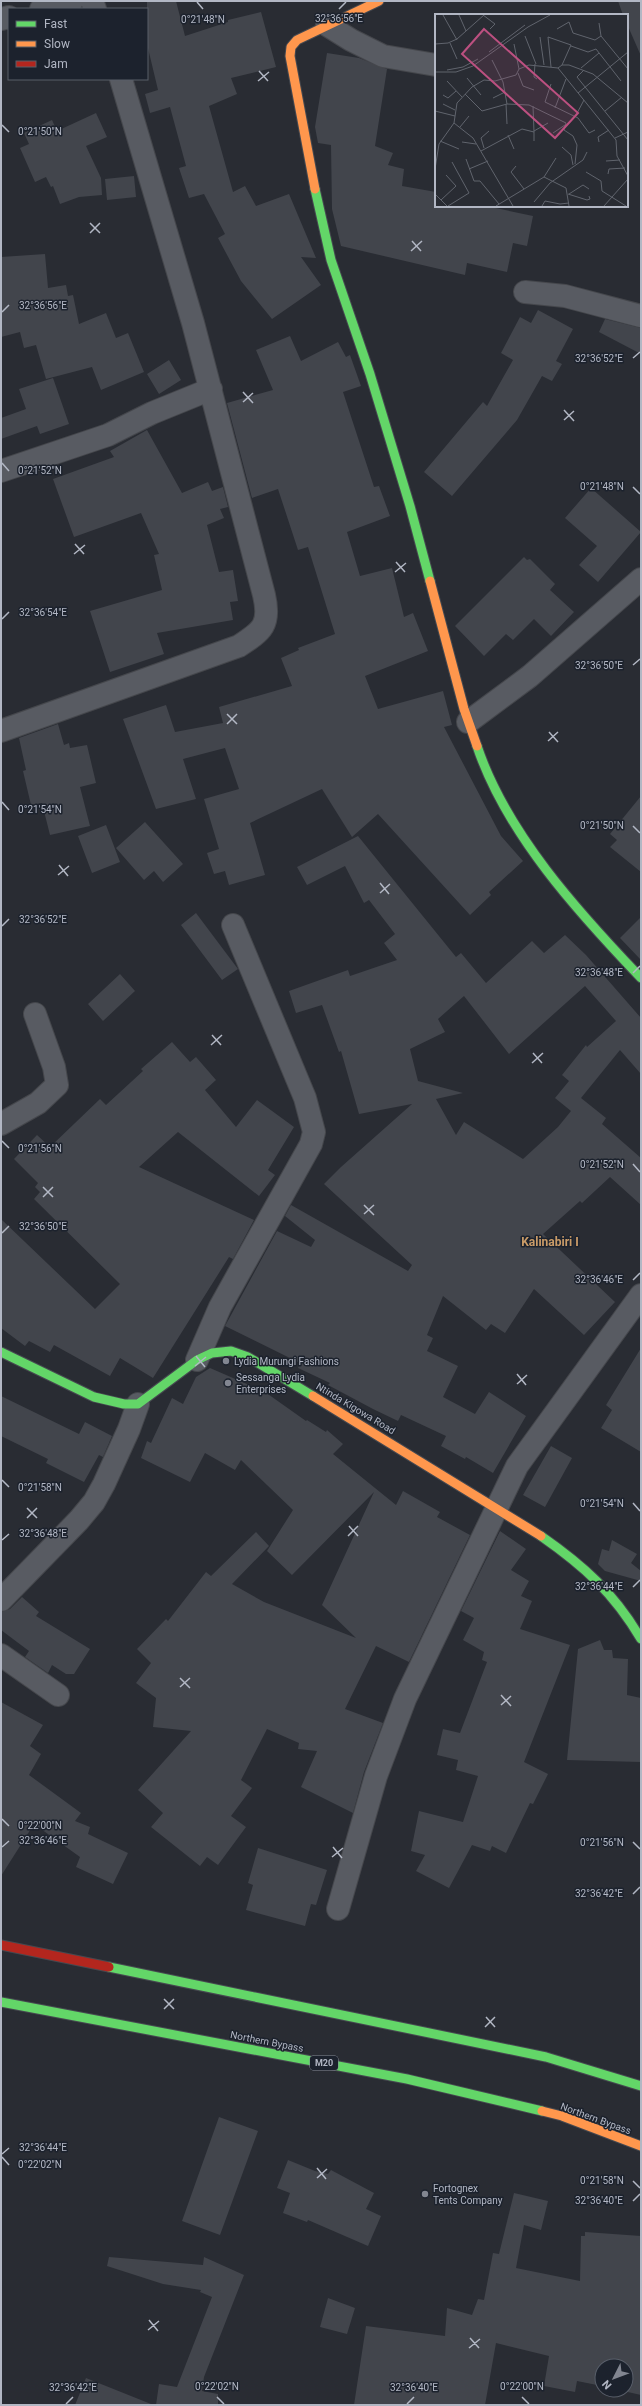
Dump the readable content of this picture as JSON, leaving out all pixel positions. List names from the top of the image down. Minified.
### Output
{"streets":{"main road":["Ntinda Kigowa Road","Northern Bypass","M20"]},"districts":["Kalinabiri I"],"places":["Lydia Murungi Fashions","Sessanga Lydia Enterprises","Fortognex Tents Company"],"legend":["Fast","Slow","Jam"],"north":"bottom left","coordinates":["32°36'56\"E","0°21'48\"N","0°21'50\"N","32°36'52\"E","0°21'52\"N","32°36'54\"E","32°36'50\"E","0°21'54\"N","32°36'48\"E","0°21'56\"N","32°36'46\"E","0°21'58\"N","32°36'44\"E","0°22'00\"N","32°36'42\"E","0°22'02\"N","32°36'40\"E"]}
